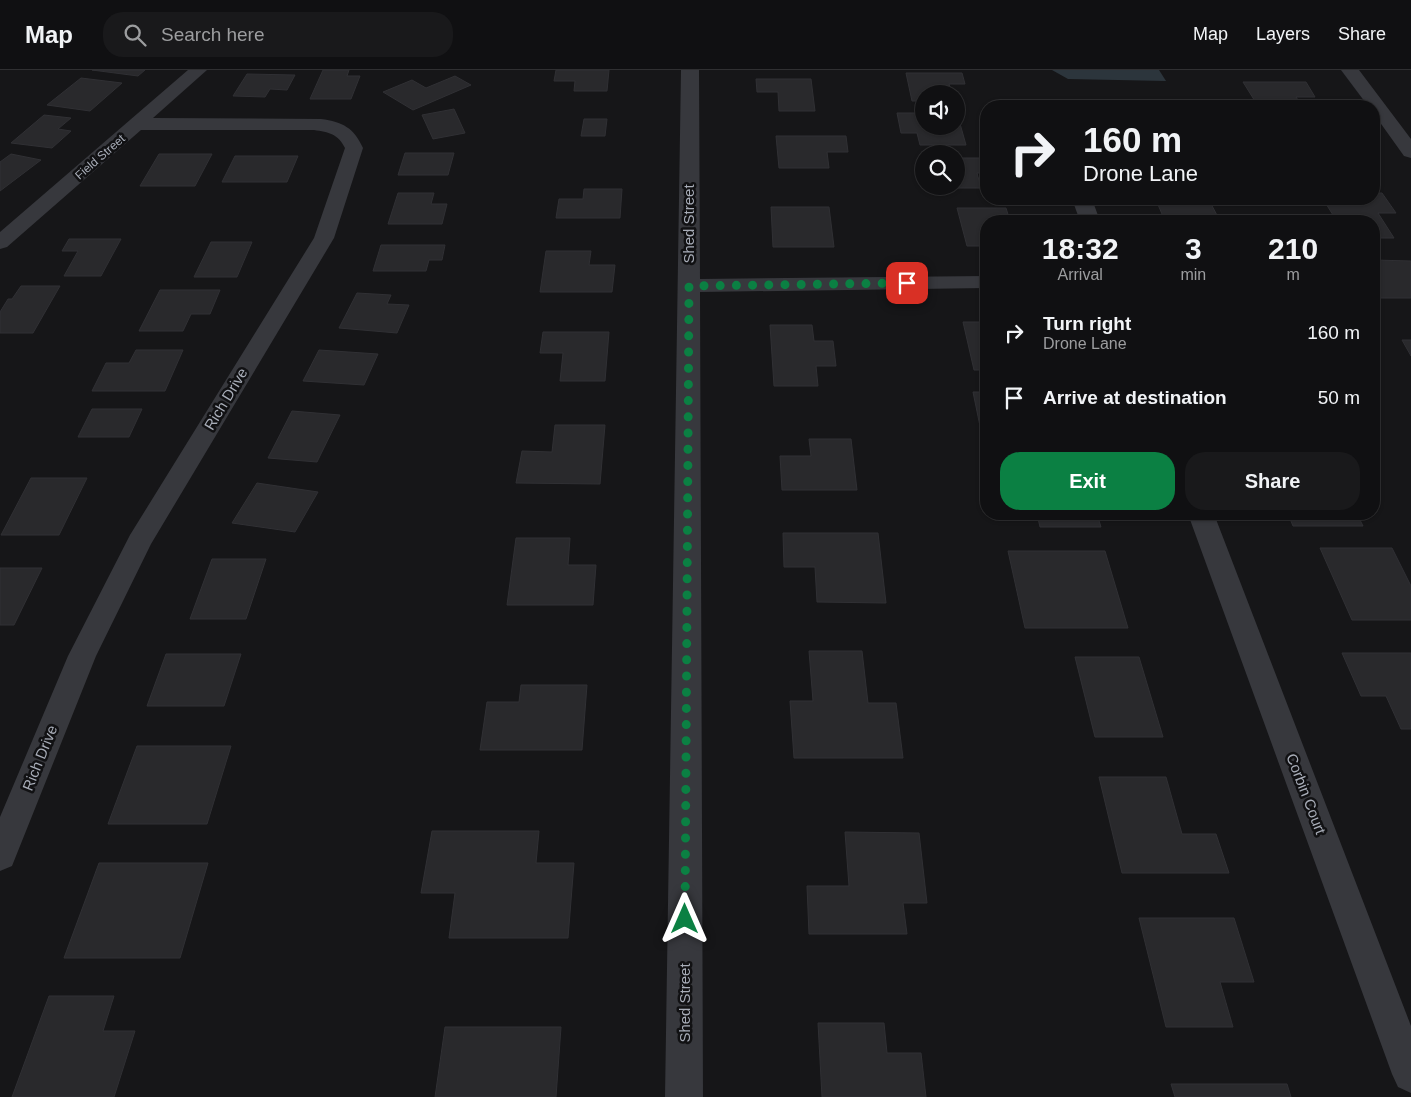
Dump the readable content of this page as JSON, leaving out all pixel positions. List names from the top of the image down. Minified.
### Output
{"streets":{"street":["Field Street","Shed Street","Rich Drive","Corbin Court"]},"crossings":[["Field Street","Rich Drive"]],"page":{"header":"Map","search":"Search here","nav":["Map","Layers","Share"],"turn":["160 m","Drone Lane"],"eta":["18:32","Arrival","3","min","210","m"],"list":[{"name":"Turn right","note":"Drone Lane","value":"160 m"},{"name":"Arrive at destination","value":"50 m"}],"buttons":["Exit","Share"]}}
